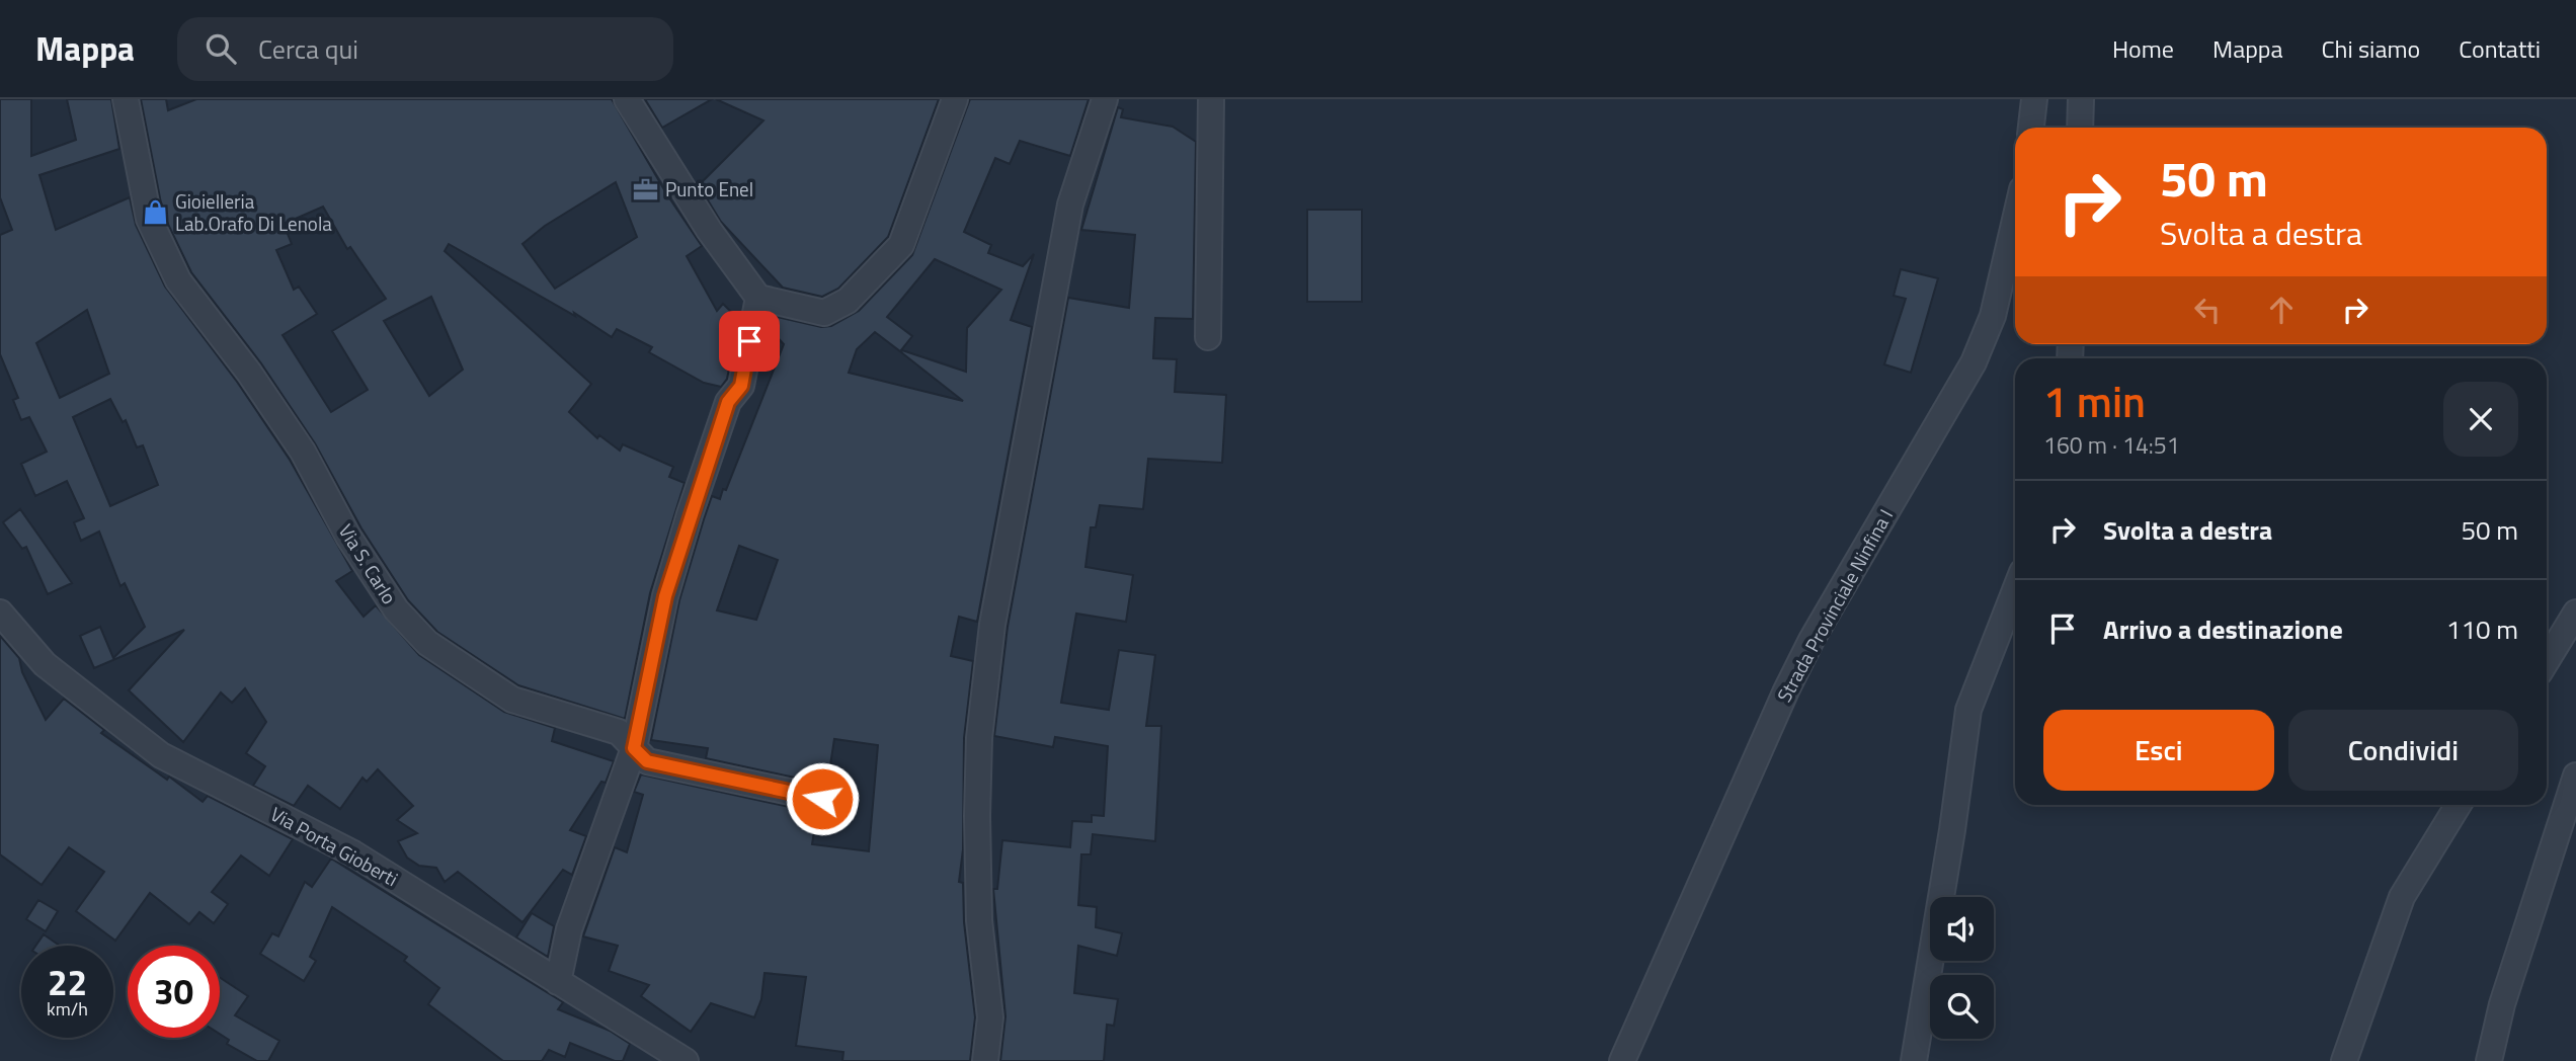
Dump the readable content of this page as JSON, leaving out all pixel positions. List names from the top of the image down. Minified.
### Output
{"streets":{"street":["Via S. Carlo","Strada Provinciale Ninfina I","Via Porta Gioberti"]},"places":{"office":["Punto Enel"],"shop":["Gioielleria Lab.Orafo Di Lenola"]},"page":{"header":"Mappa","search":"Cerca qui","nav":["Home","Mappa","Chi siamo","Contatti"],"turn":["50 m","Svolta a destra"],"heading":["1 min","160 m · 14:51"],"list":[{"name":"Svolta a destra","value":"50 m"},{"name":"Arrivo a destinazione","value":"110 m"}],"buttons":["Esci","Condividi"],"speed":"22 km/h","limit":"30"}}
